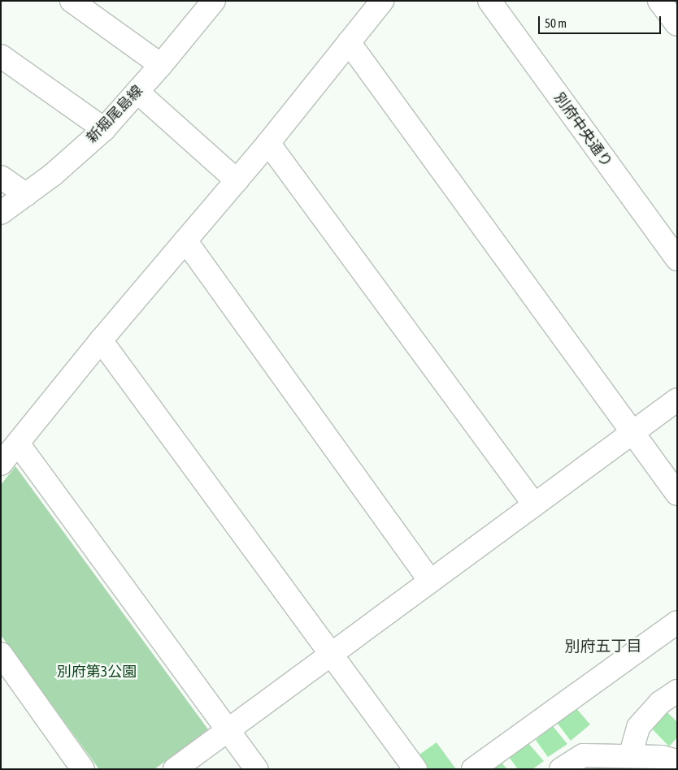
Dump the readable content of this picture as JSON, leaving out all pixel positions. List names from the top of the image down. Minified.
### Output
{"streets":{"street":["新堀尾島線","別府中央通り"]},"districts":["別府五丁目"],"parks":["別府第3公園"],"scale_bar":"50 m"}
